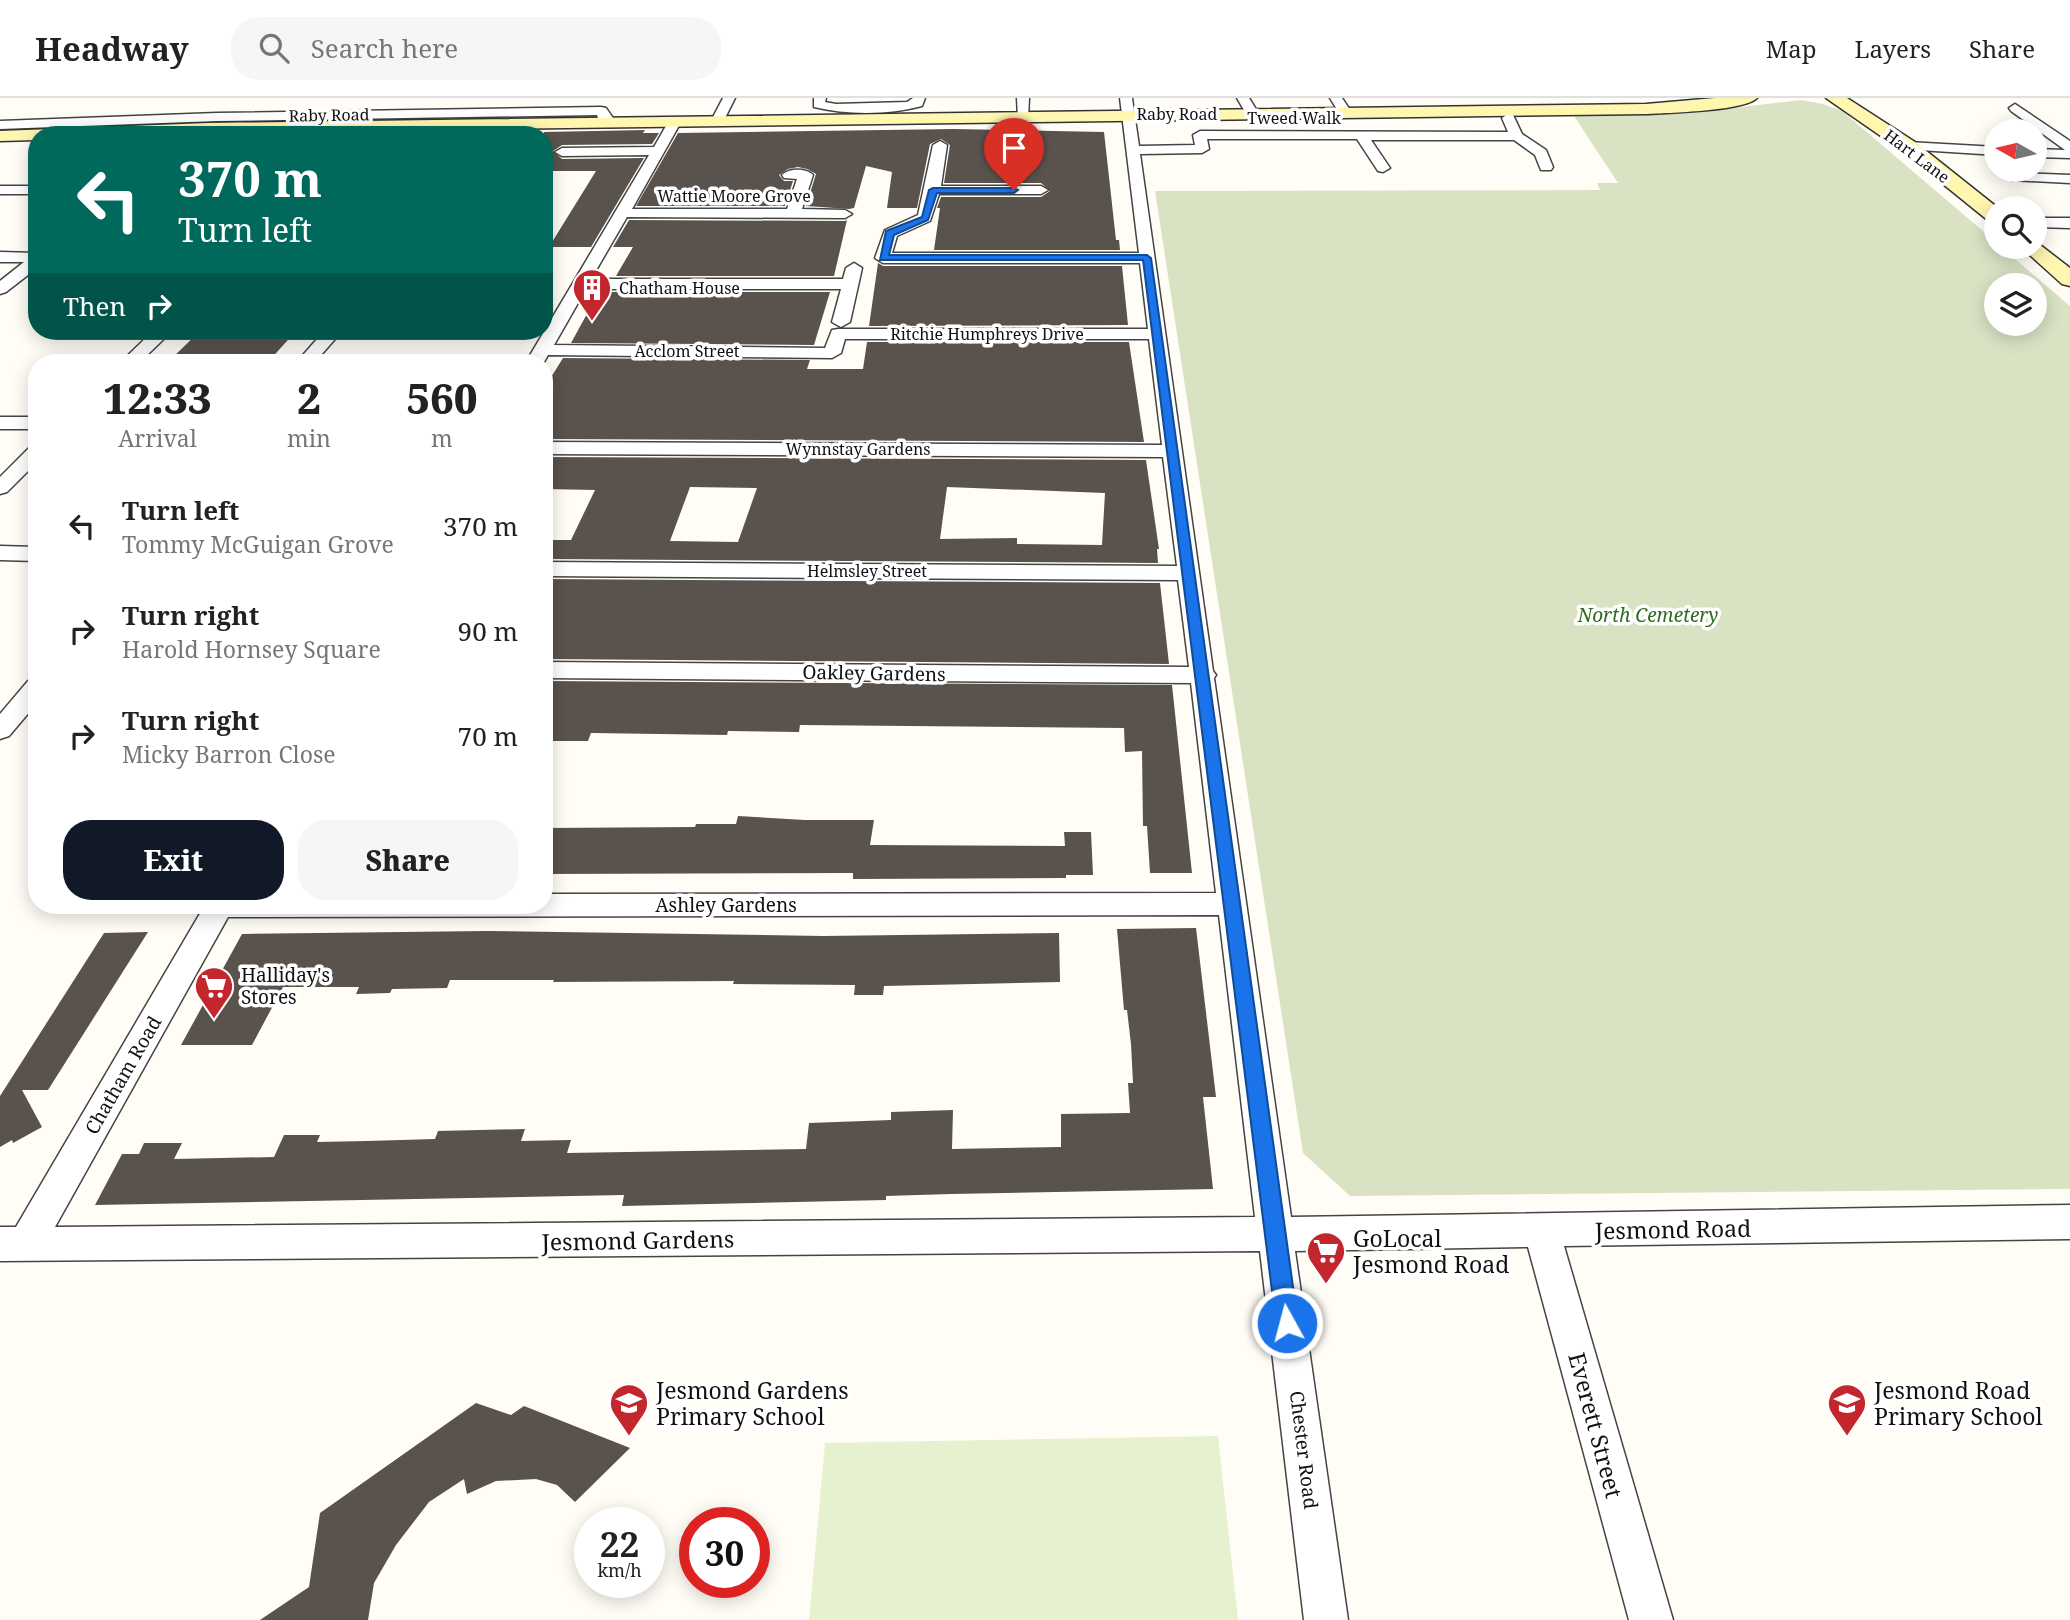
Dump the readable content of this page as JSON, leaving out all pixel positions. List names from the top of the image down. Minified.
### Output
{"streets":{"street":["Raby Road","Tweed Walk","Hart Lane","Wattie Moore Grove","Ritchie Humphreys Drive","Acclom Street","Wynnstay Gardens","Helmsley Street","Oakley Gardens","Ashley Gardens","Chatham Road","Jesmond Road","Jesmond Gardens","Everett Street","Chester Road"]},"crossings":[["Raby Road","Chester Road"],["Tweed Walk","Chester Road"],["Ritchie Humphreys Drive","Acclom Street"],["Ritchie Humphreys Drive","Chester Road"],["Wynnstay Gardens","Chester Road"],["Helmsley Street","Chester Road"],["Oakley Gardens","Chester Road"],["Ashley Gardens","Chester Road"],["Chatham Road","Jesmond Gardens"],["Jesmond Road","Jesmond Gardens"],["Jesmond Road","Everett Street"],["Jesmond Road","Chester Road"],["Jesmond Gardens","Chester Road"]],"parks":["North Cemetery"],"places":{"building":["Chatham House"],"supermarket":["Halliday's Stores","GoLocal Jesmond Road"],"school or university":["Jesmond Gardens Primary School","Jesmond Road Primary School"]},"north":"left","page":{"header":"Headway","search":"Search here","nav":["Map","Layers","Share"],"turn":["370 m","Turn left"],"then":"Then","eta":["12:33","Arrival","2","min","560","m"],"list":[{"name":"Turn left","note":"Tommy McGuigan Grove","value":"370 m"},{"name":"Turn right","note":"Harold Hornsey Square","value":"90 m"},{"name":"Turn right","note":"Micky Barron Close","value":"70 m"}],"buttons":["Exit","Share"],"speed":"22 km/h","limit":"30"}}
